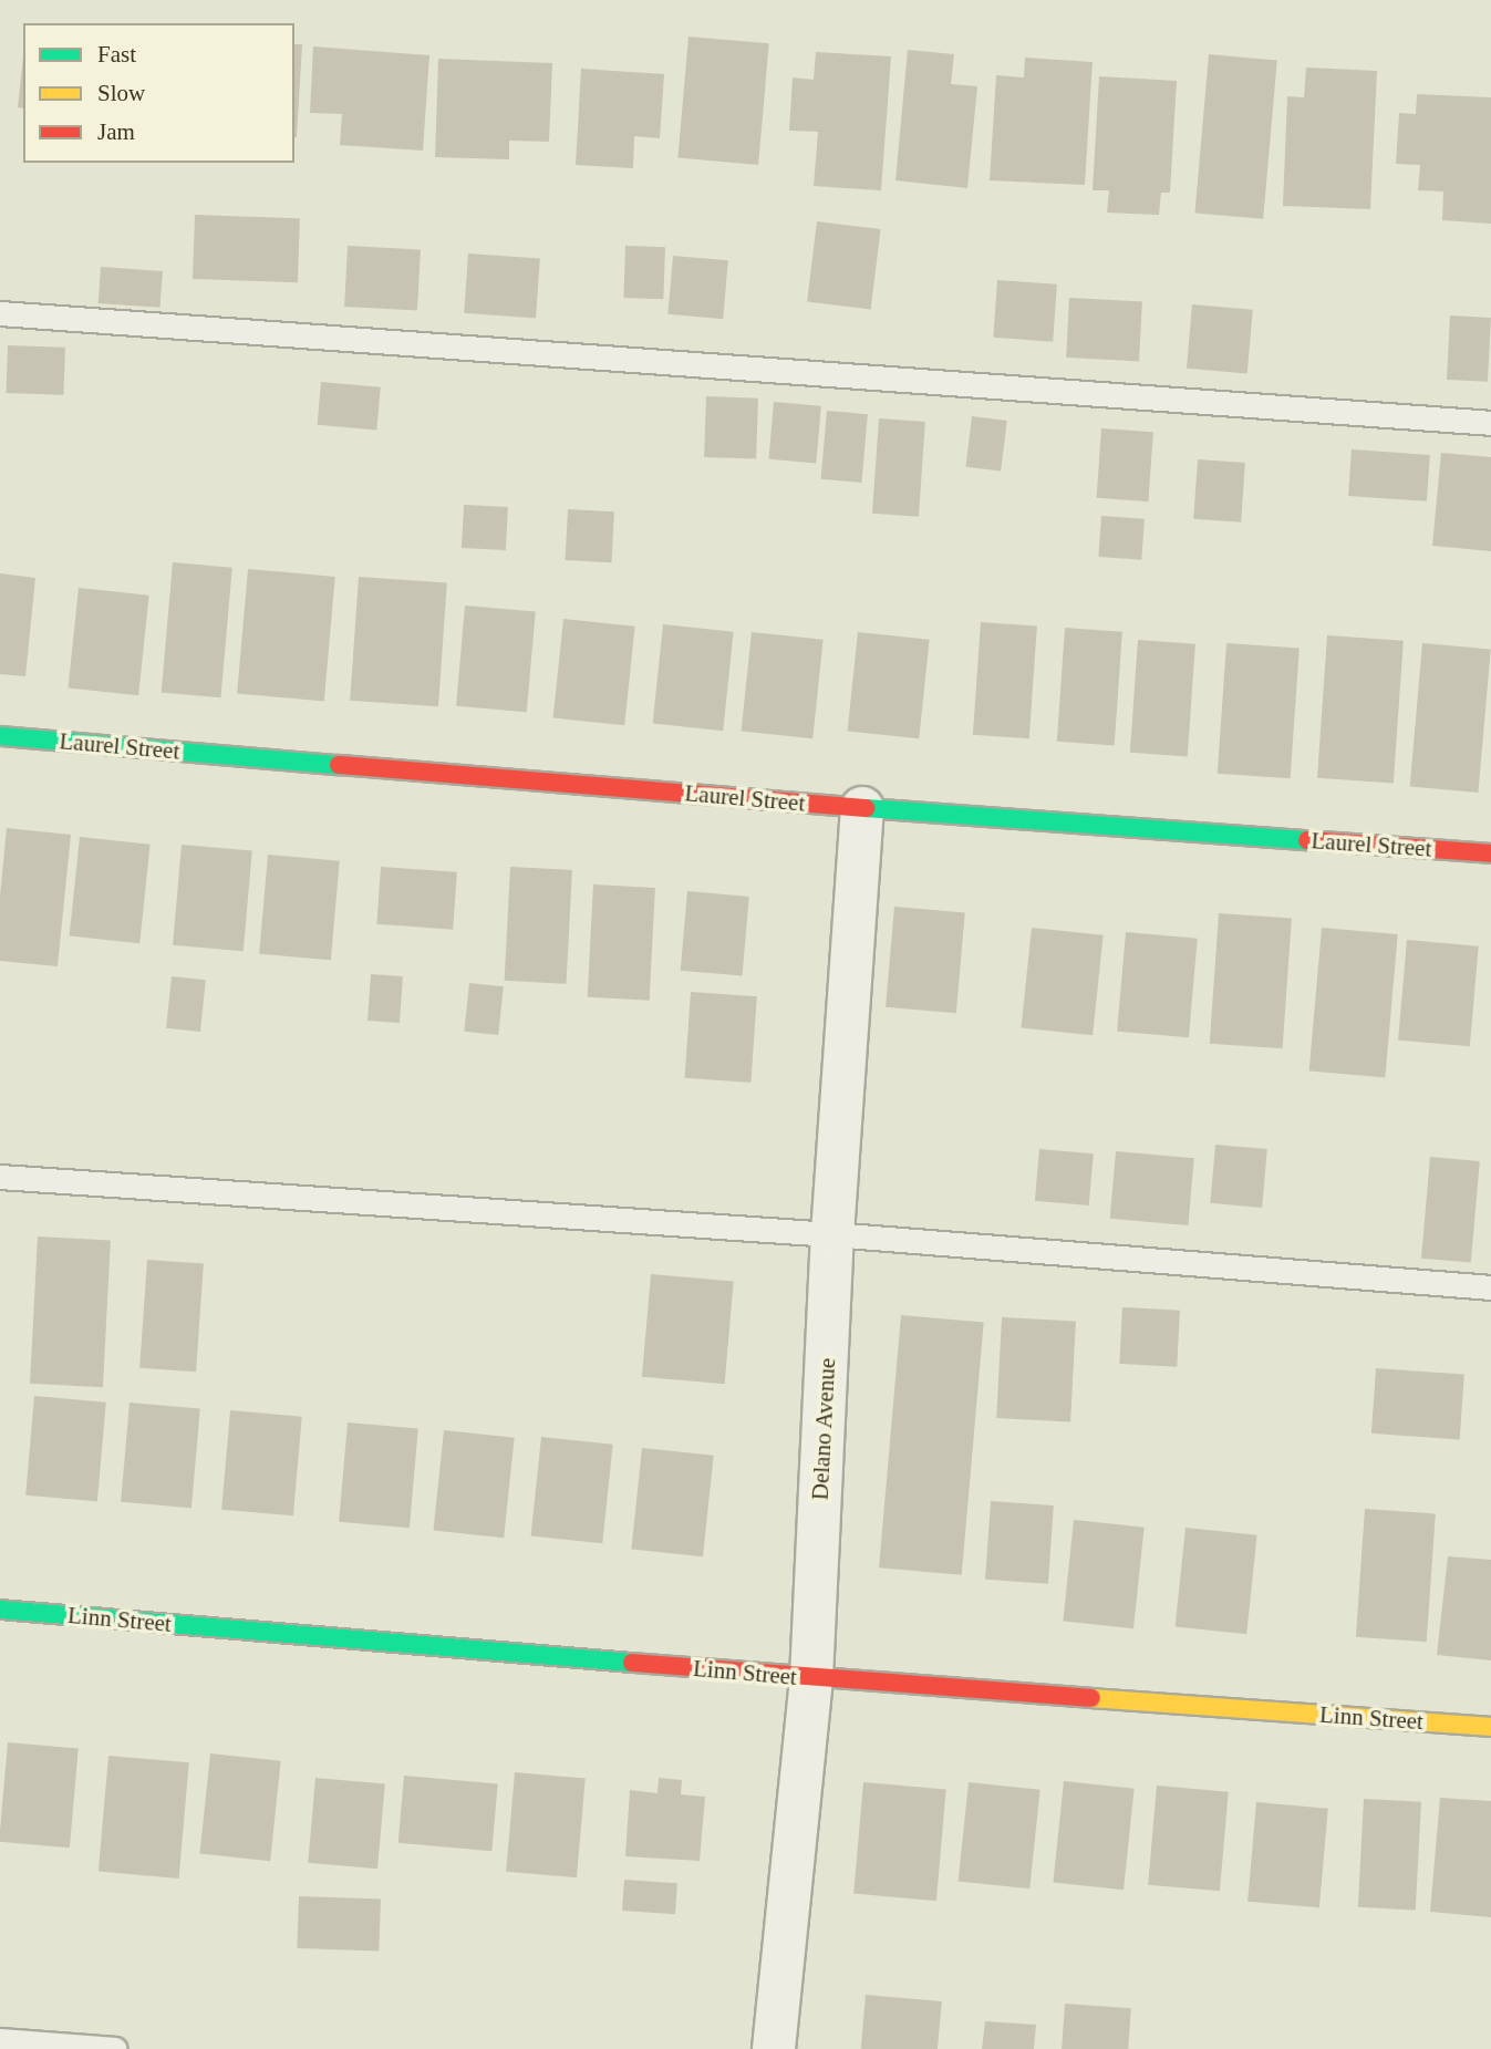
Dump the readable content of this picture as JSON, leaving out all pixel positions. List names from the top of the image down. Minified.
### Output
{"streets":{"street":["Laurel Street","Delano Avenue","Linn Street"]},"crossings":[["Laurel Street","Delano Avenue"],["Delano Avenue","Linn Street"]],"legend":["Fast","Slow","Jam"]}
